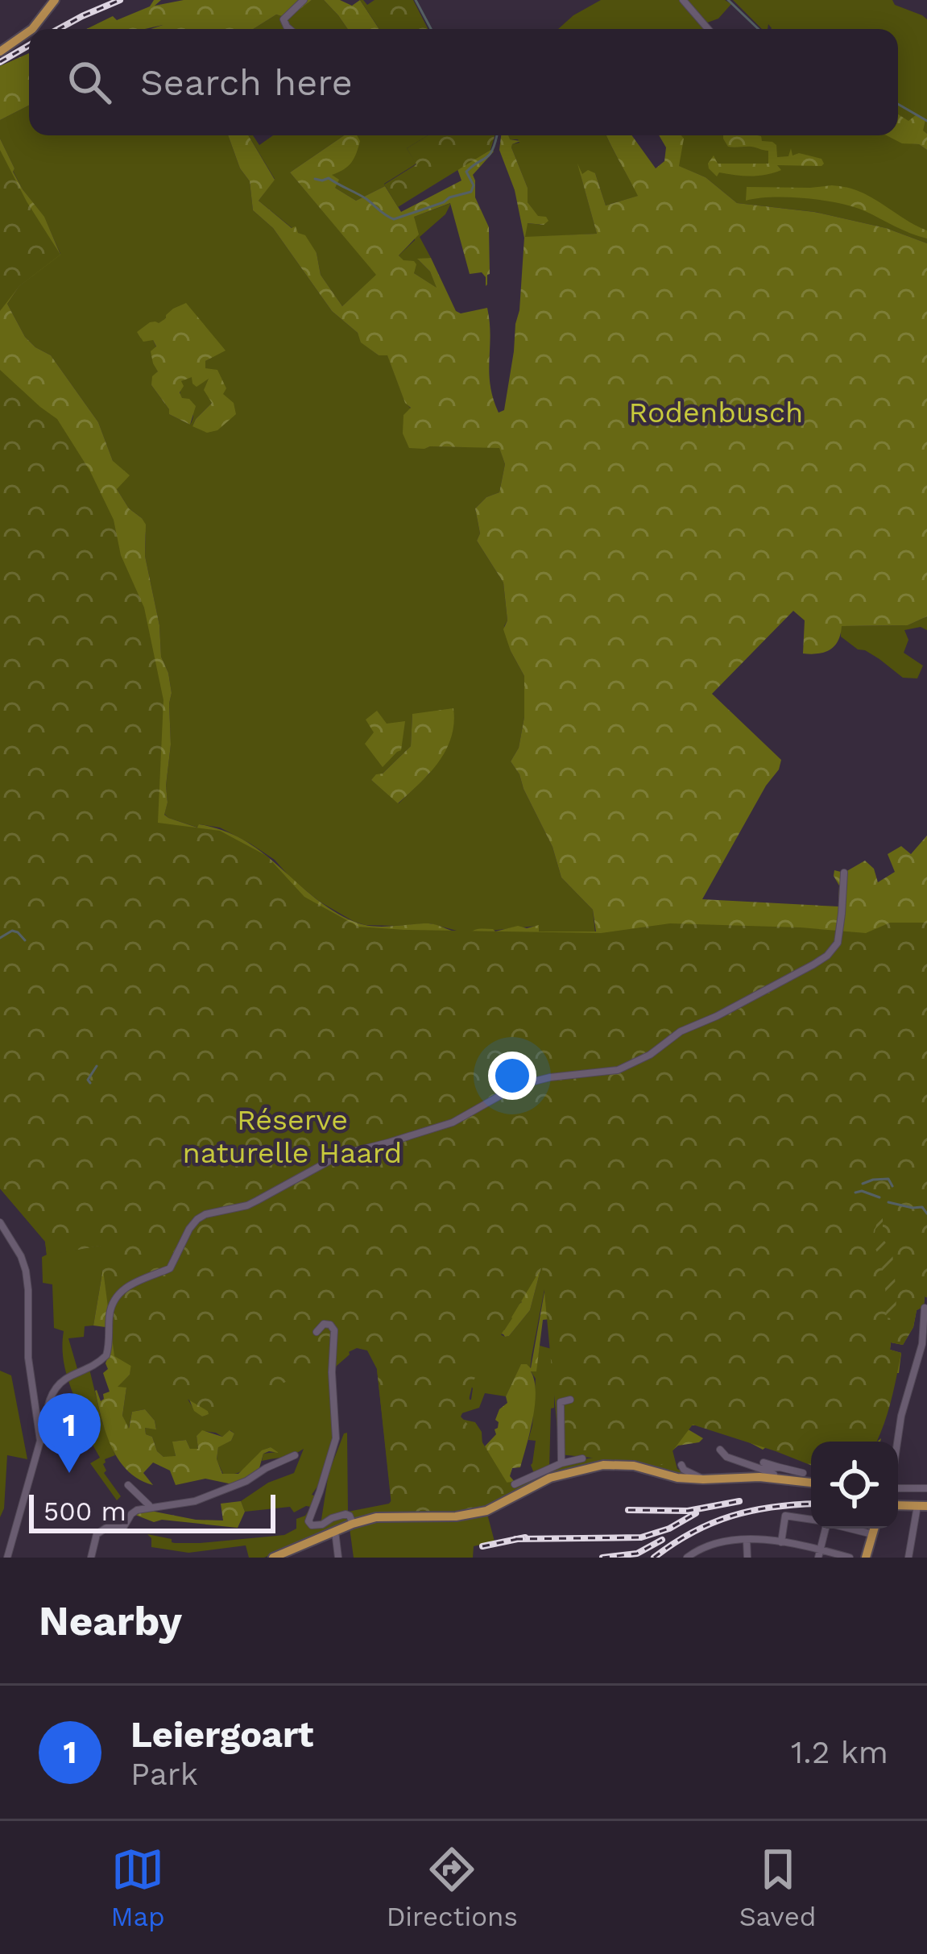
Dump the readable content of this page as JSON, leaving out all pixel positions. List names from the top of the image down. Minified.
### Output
{"parks":["Rodenbusch","Réserve naturelle Haard"],"scale_bar":"500 m","page":{"search":"Search here","pins":"1","scale":"500 m","heading":"Nearby","list":[{"mark":"1","name":"Leiergoart","note":"Park","value":"1.2 km"}],"nav":["Map","Directions","Saved"]}}
